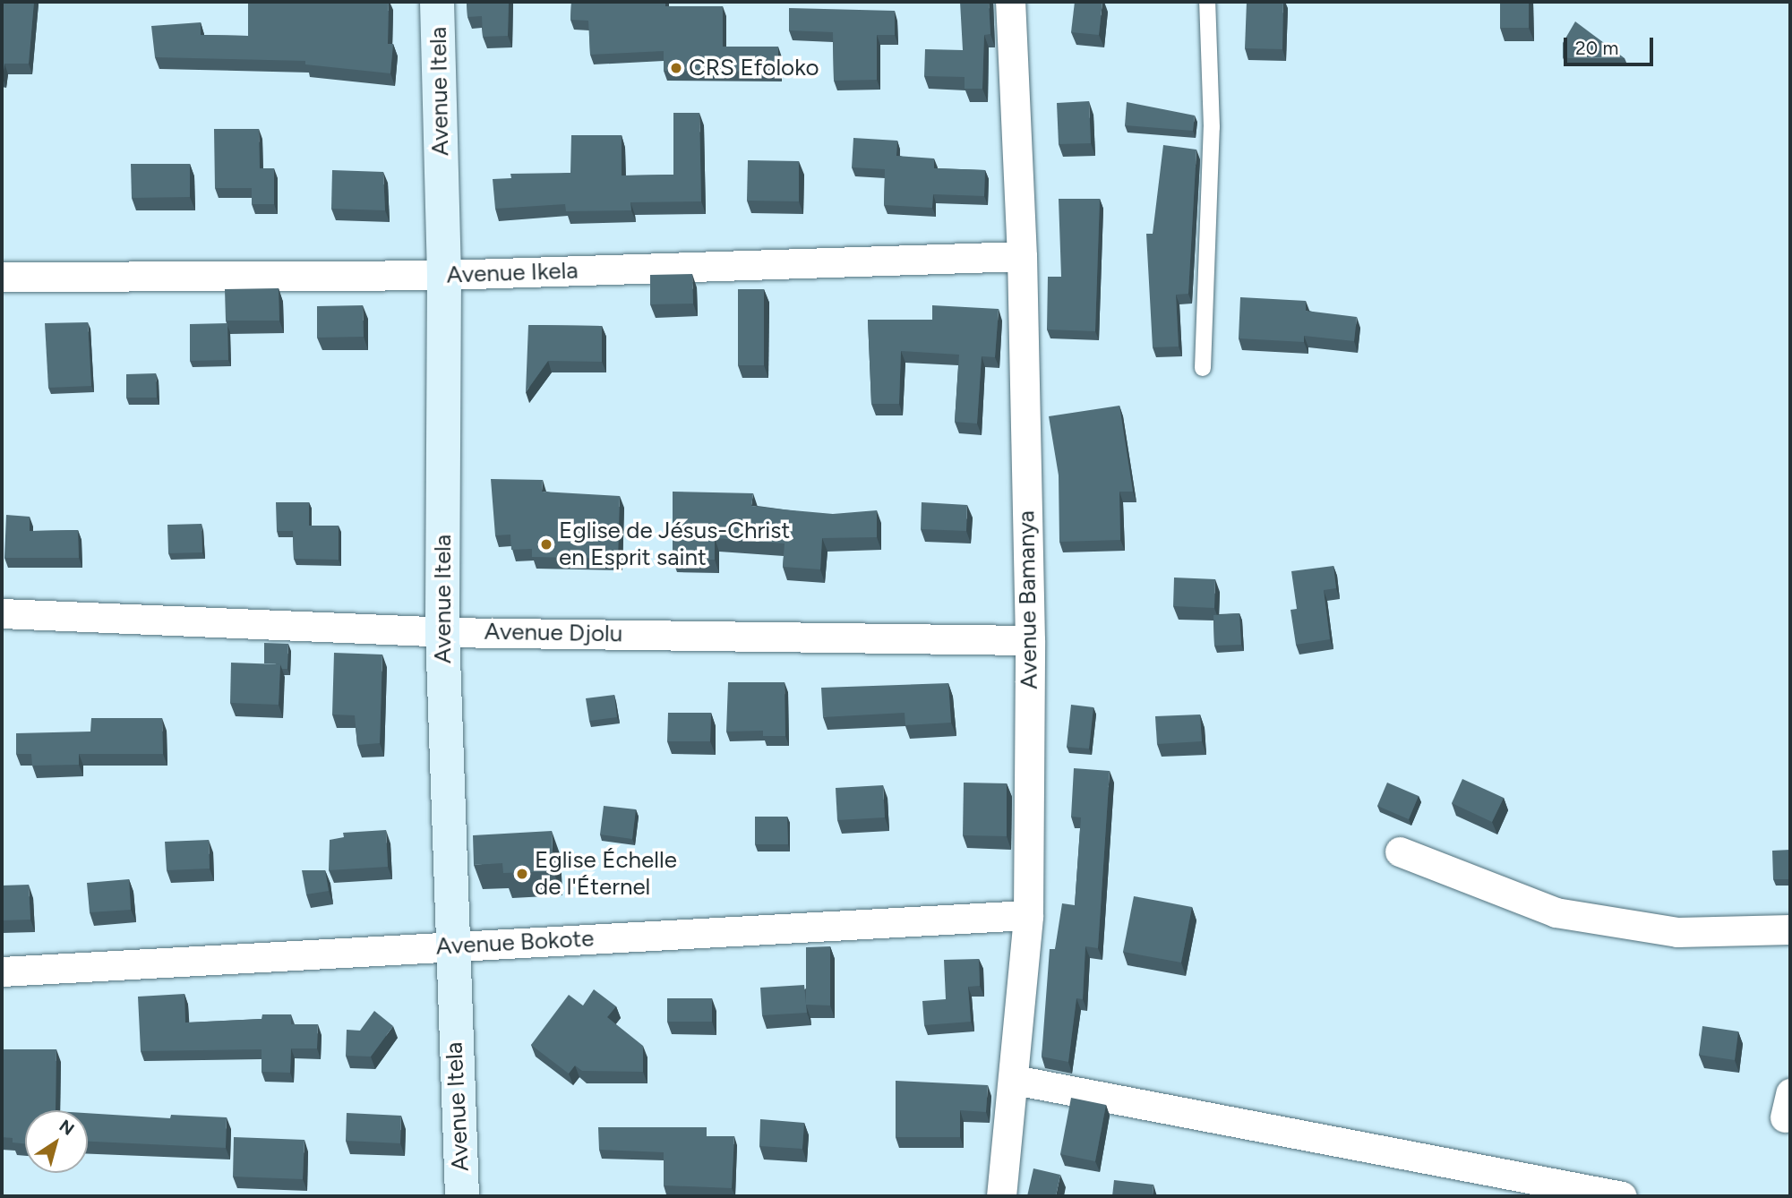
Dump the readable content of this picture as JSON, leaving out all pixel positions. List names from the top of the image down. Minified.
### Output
{"streets":{"street":["Avenue Itela","Avenue Ikela","Avenue Bamanya","Avenue Djolu","Avenue Bokote"]},"crossings":[["Avenue Itela","Avenue Ikela"],["Avenue Itela","Avenue Djolu"],["Avenue Itela","Avenue Bokote"],["Avenue Ikela","Avenue Bamanya"],["Avenue Bamanya","Avenue Djolu"],["Avenue Bamanya","Avenue Bokote"]],"places":["CRS Efoloko","Eglise de Jésus-Christ en Esprit saint","Eglise Échelle de l'Éternel"],"scale_bar":"20 m","north":"top right"}
